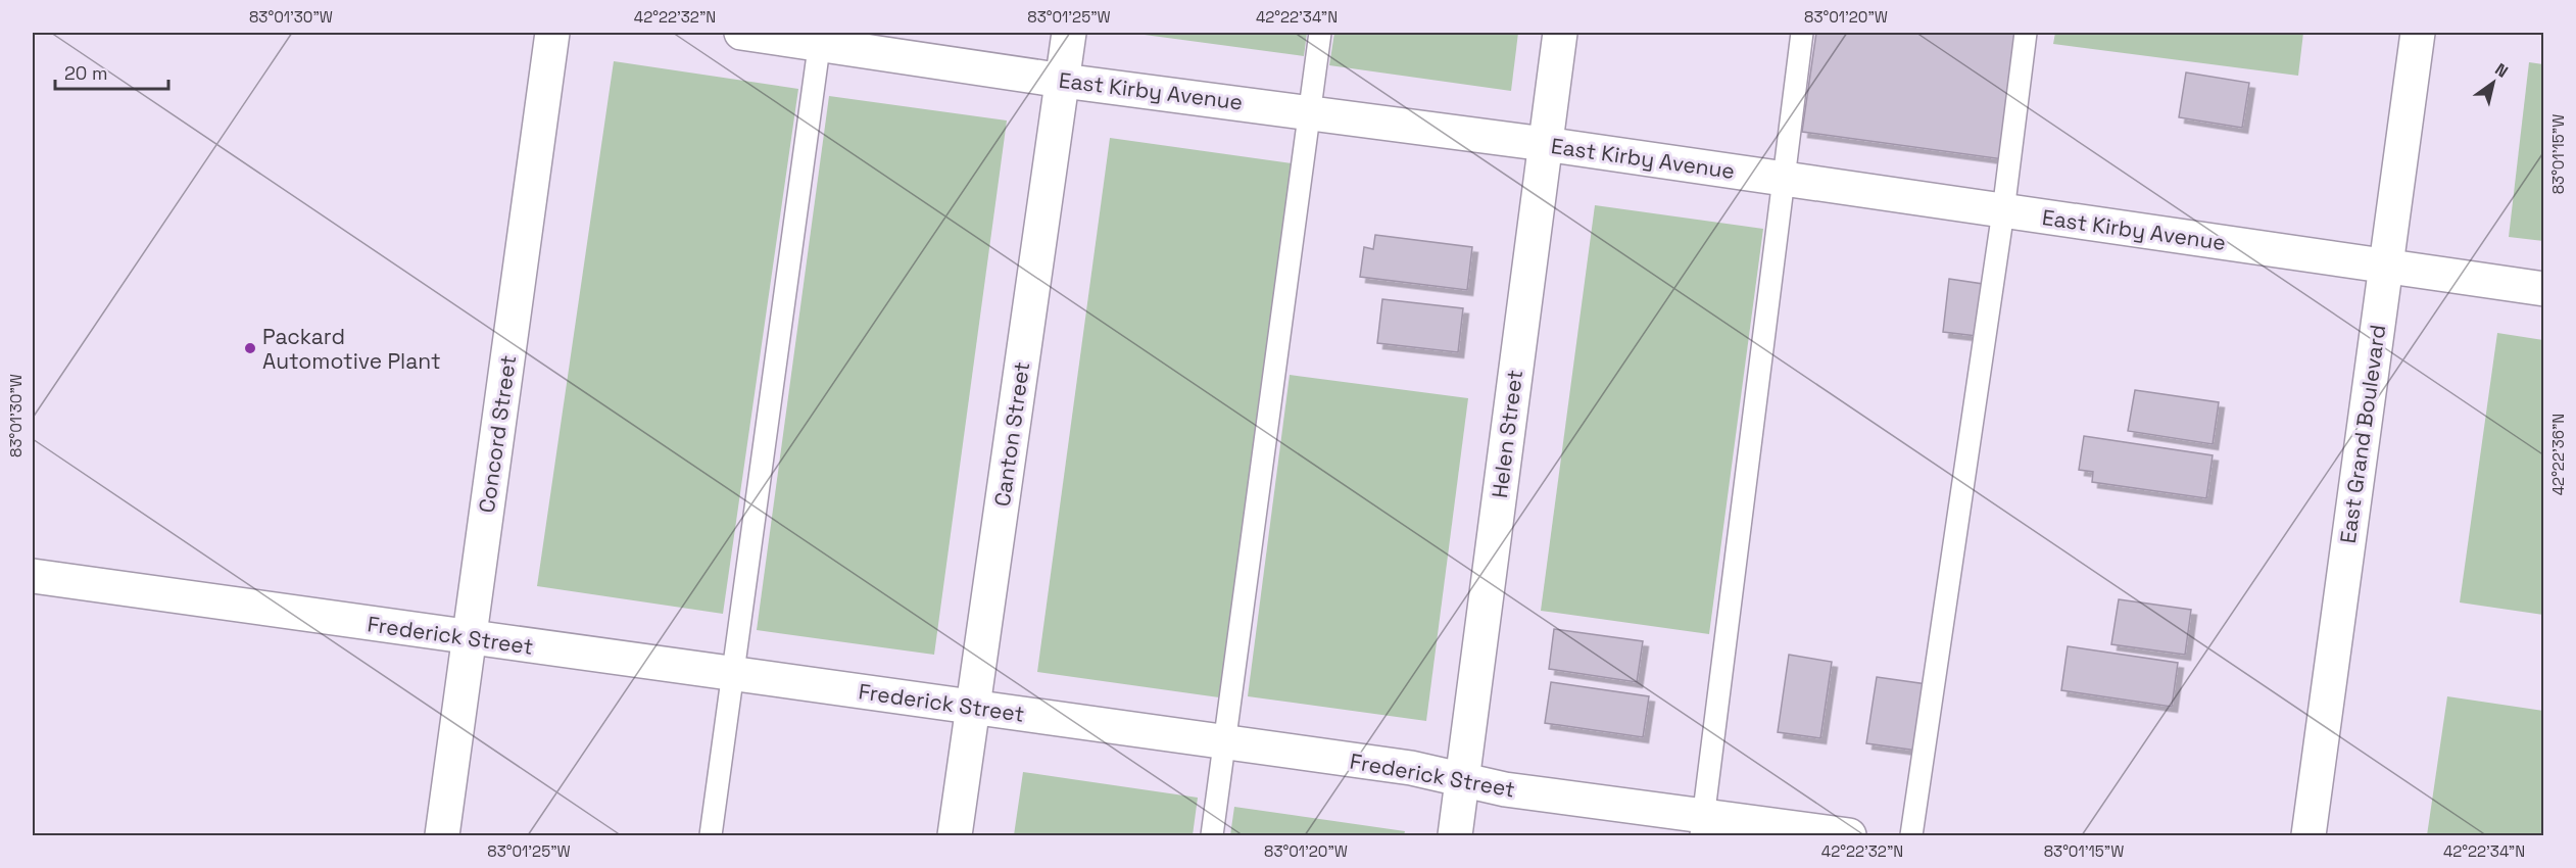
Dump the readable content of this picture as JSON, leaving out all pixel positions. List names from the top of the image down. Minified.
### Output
{"streets":{"street":["East Kirby Avenue","Concord Street","Canton Street","Helen Street","East Grand Boulevard","Frederick Street"]},"crossings":[["East Kirby Avenue","Canton Street"],["East Kirby Avenue","Helen Street"],["East Kirby Avenue","East Grand Boulevard"],["Concord Street","Frederick Street"],["Canton Street","Frederick Street"],["Helen Street","Frederick Street"]],"places":["Packard Automotive Plant"],"scale_bar":"20 m","north":"top right","coordinates":["83°01'30\"W","42°22'32\"N","83°01'25\"W","42°22'34\"N","83°01'20\"W","83°01'15\"W","42°22'36\"N"]}
